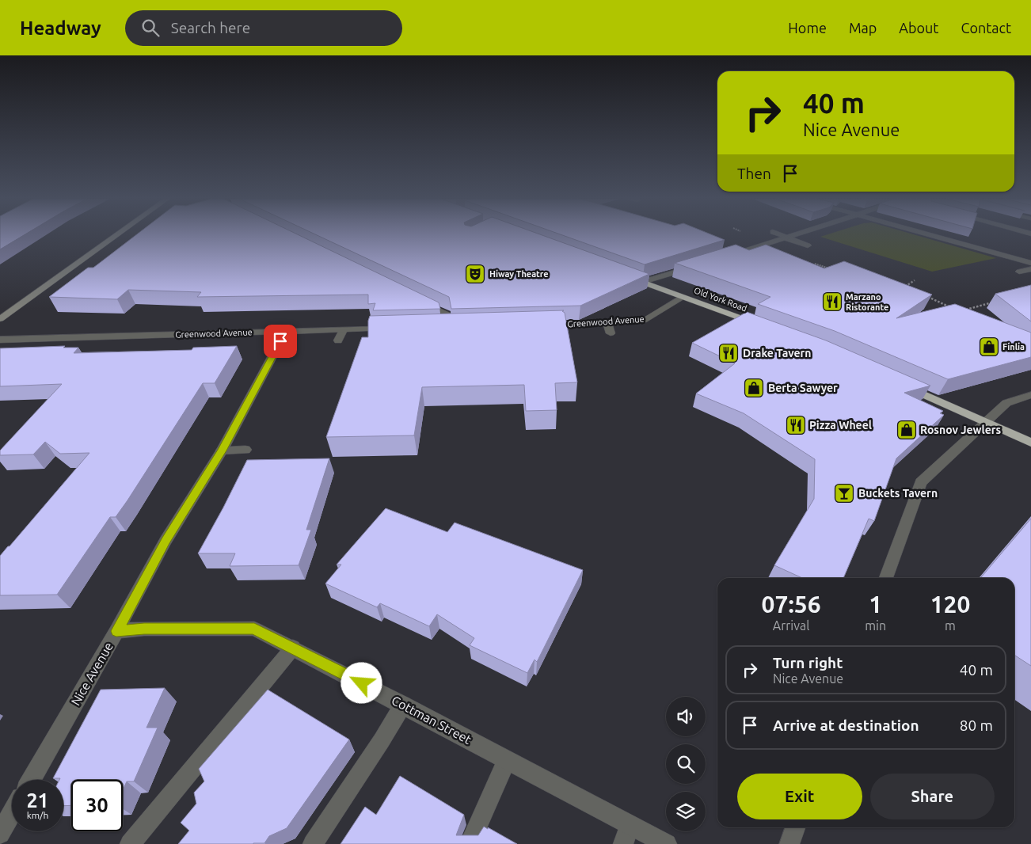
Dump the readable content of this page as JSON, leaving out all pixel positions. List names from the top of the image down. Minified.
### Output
{"streets":{"highway":["Old York Road"],"street":["Greenwood Avenue","Nice Avenue","Cottman Street"]},"crossings":[["Old York Road","Greenwood Avenue"],["Greenwood Avenue","Nice Avenue"],["Nice Avenue","Cottman Street"]],"places":{"theatre":["Hiway Theatre"],"restaurant":["Marzano Ristorante","Drake Tavern","Pizza Wheel"],"shop":["Finlia","Berta Sawyer","Rosnov Jewlers"],"bar":["Buckets Tavern"]},"page":{"header":"Headway","search":"Search here","nav":["Home","Map","About","Contact"],"turn":["40 m","Nice Avenue"],"then":"Then","eta":["07:56","Arrival","1","min","120","m"],"list":[{"name":"Turn right","note":"Nice Avenue","value":"40 m"},{"name":"Arrive at destination","value":"80 m"}],"buttons":["Exit","Share"],"speed":"21 km/h","limit":"30"}}
